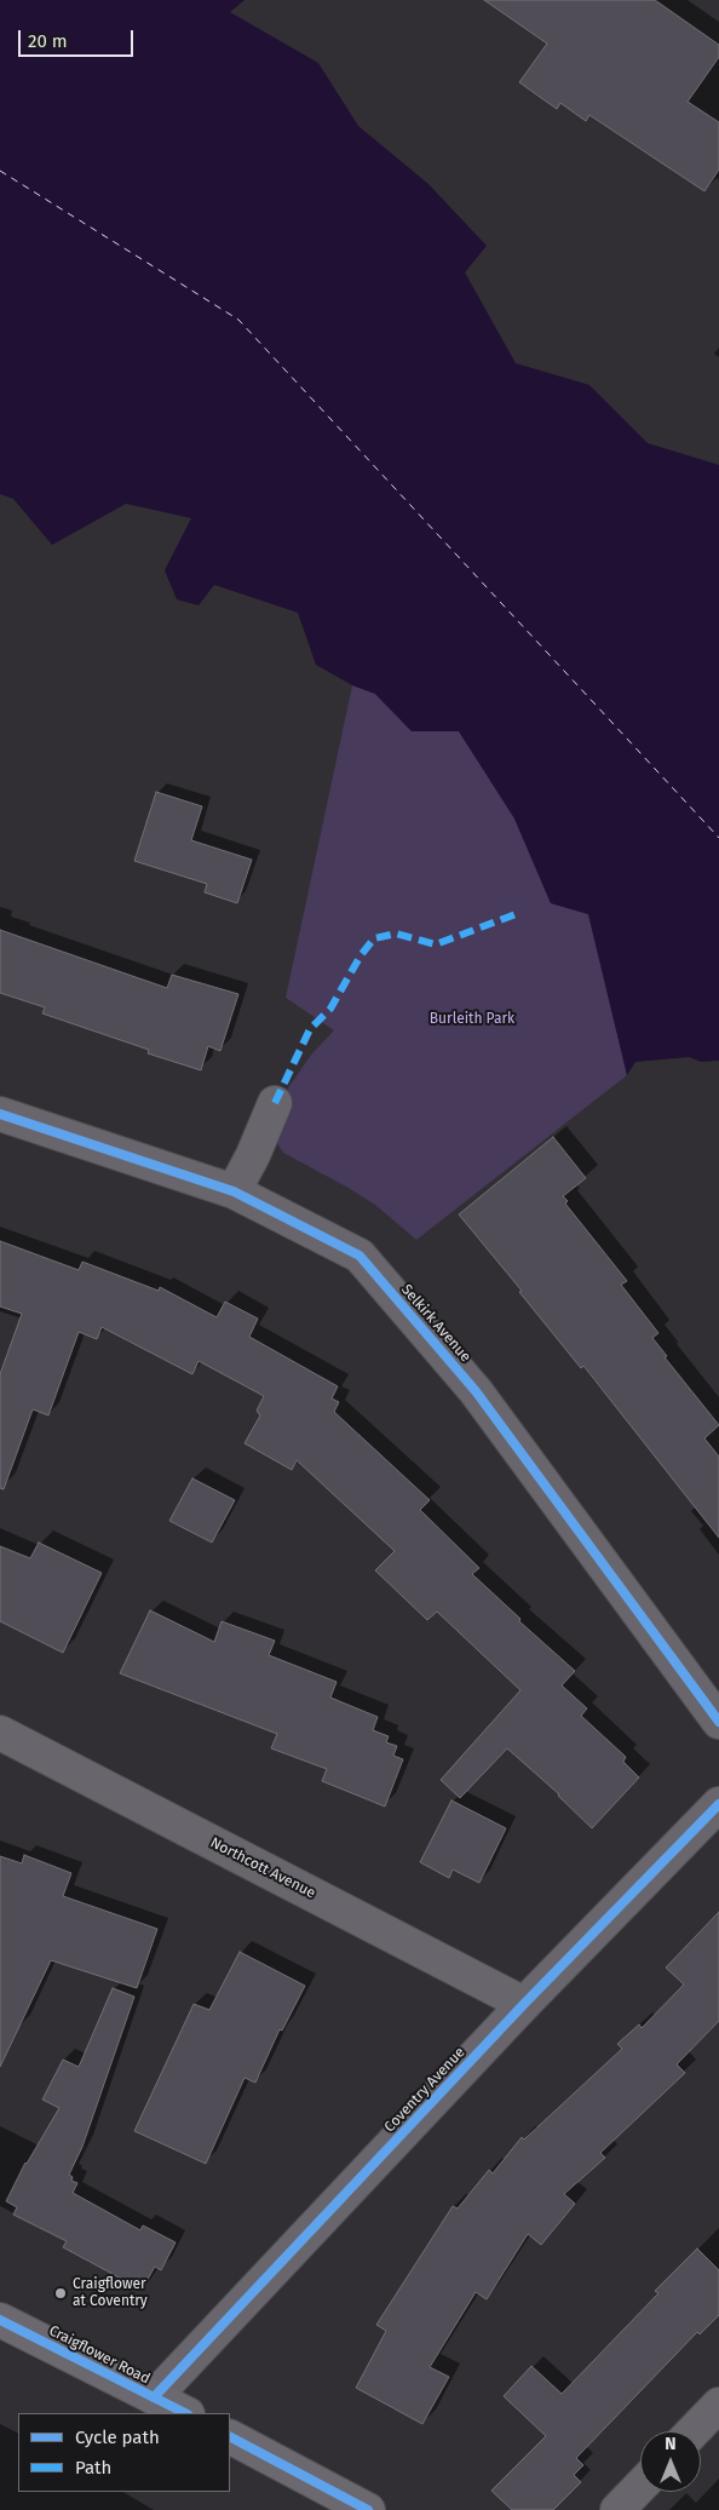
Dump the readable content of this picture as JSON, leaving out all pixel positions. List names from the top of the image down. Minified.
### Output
{"streets":{"main road":["Craigflower Road"],"street":["Selkirk Avenue","Northcott Avenue","Coventry Avenue"]},"crossings":[["Northcott Avenue","Coventry Avenue"],["Coventry Avenue","Craigflower Road"]],"parks":["Burleith Park"],"places":["Craigflower at Coventry"],"legend":["Cycle path","Path"],"scale_bar":"20 m","north":"top"}
